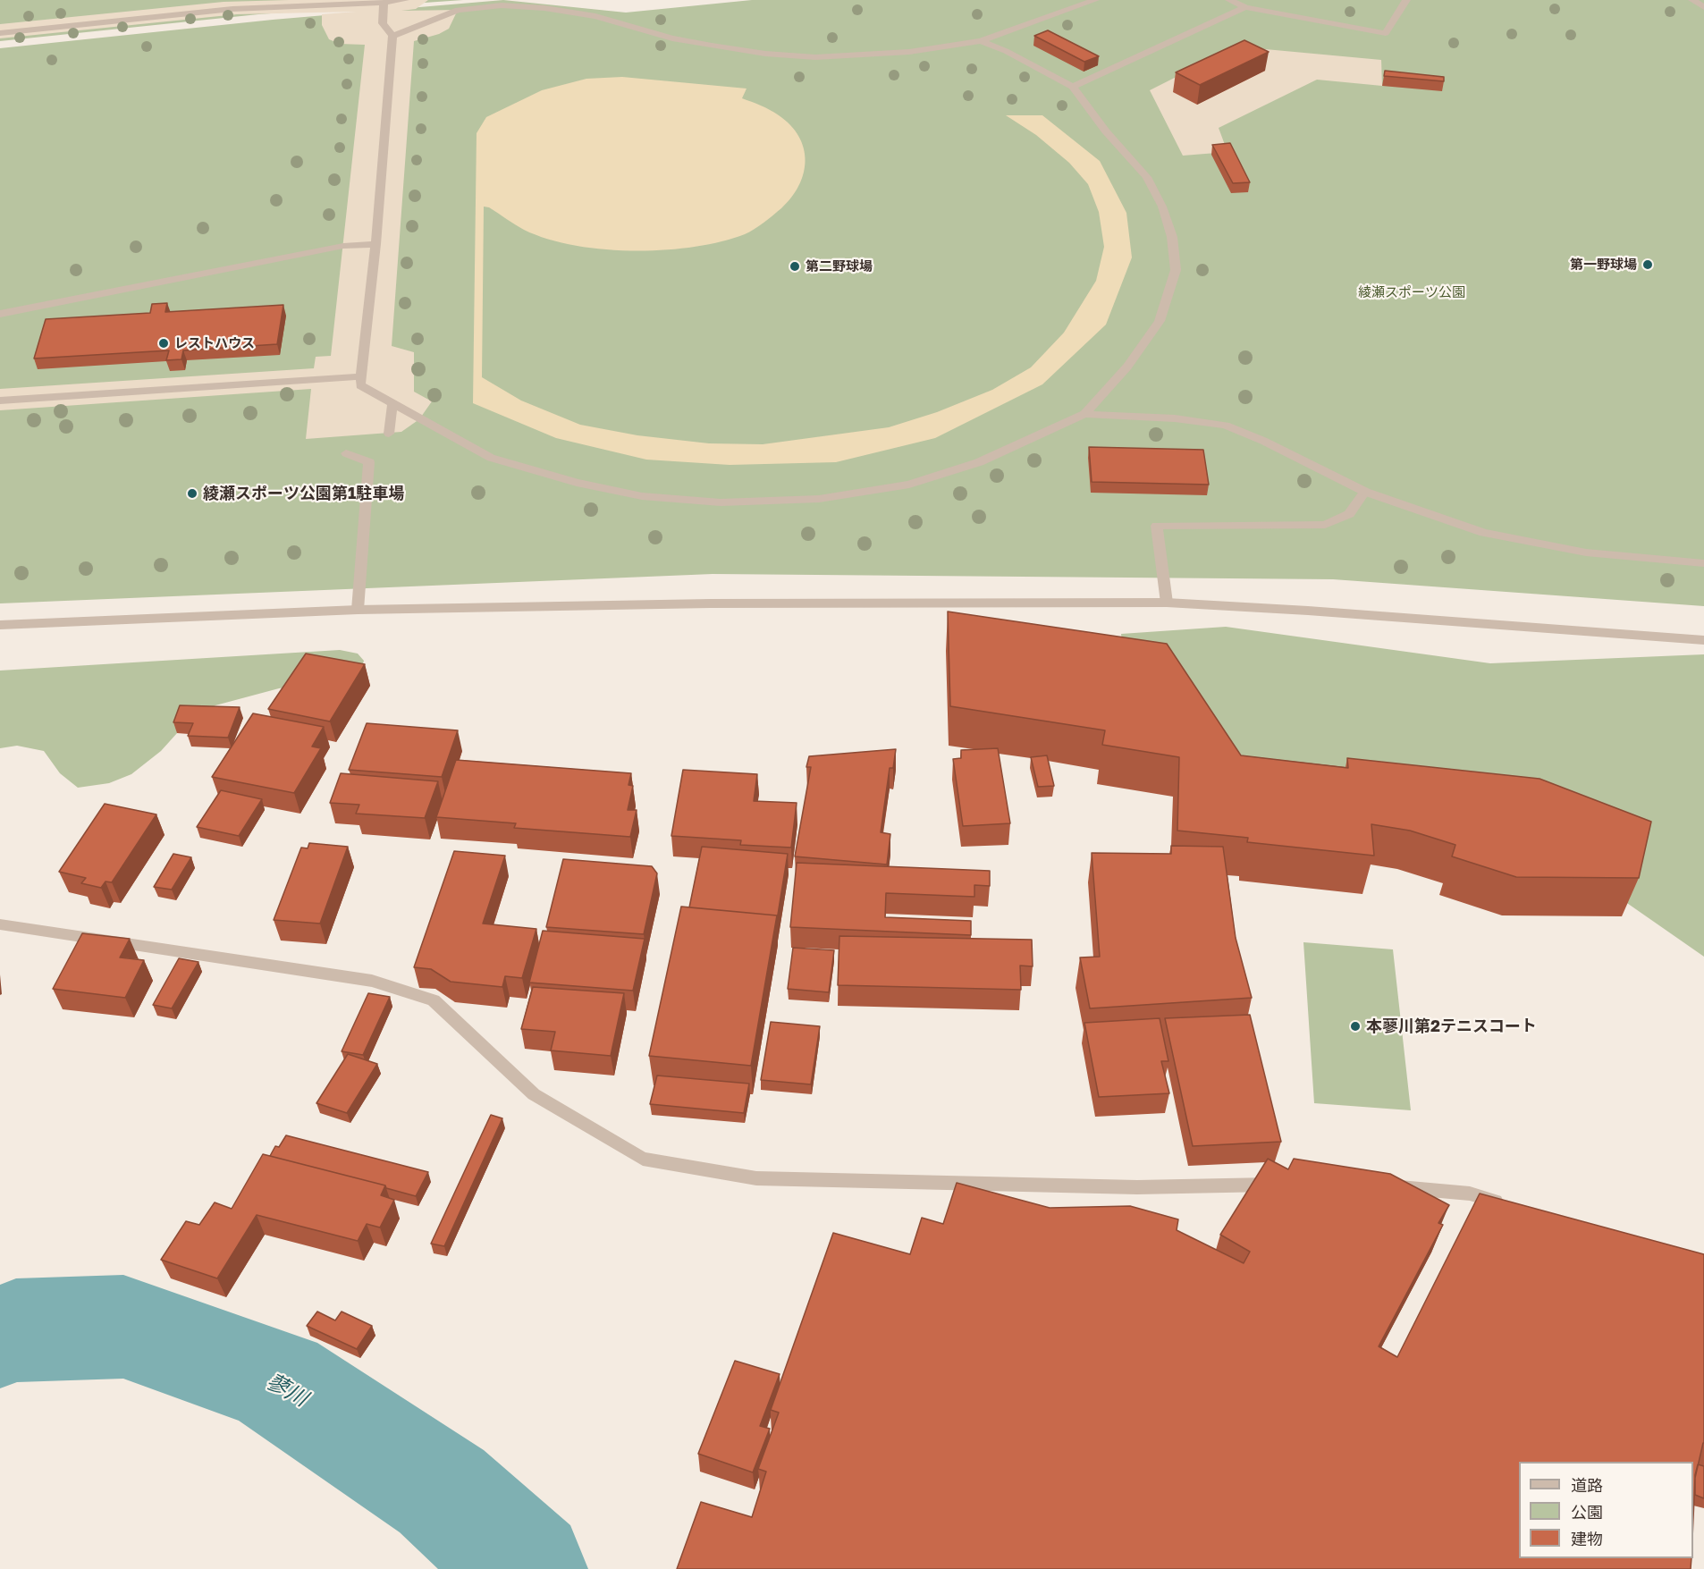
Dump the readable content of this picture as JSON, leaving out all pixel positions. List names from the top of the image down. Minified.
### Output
{"water":["蓼川"],"parks":["綾瀬スポーツ公園"],"places":["第一野球場","第二野球場","レストハウス","綾瀬スポーツ公園第1駐車場","本蓼川第2テニスコート"],"legend":["道路","公園","建物"]}
